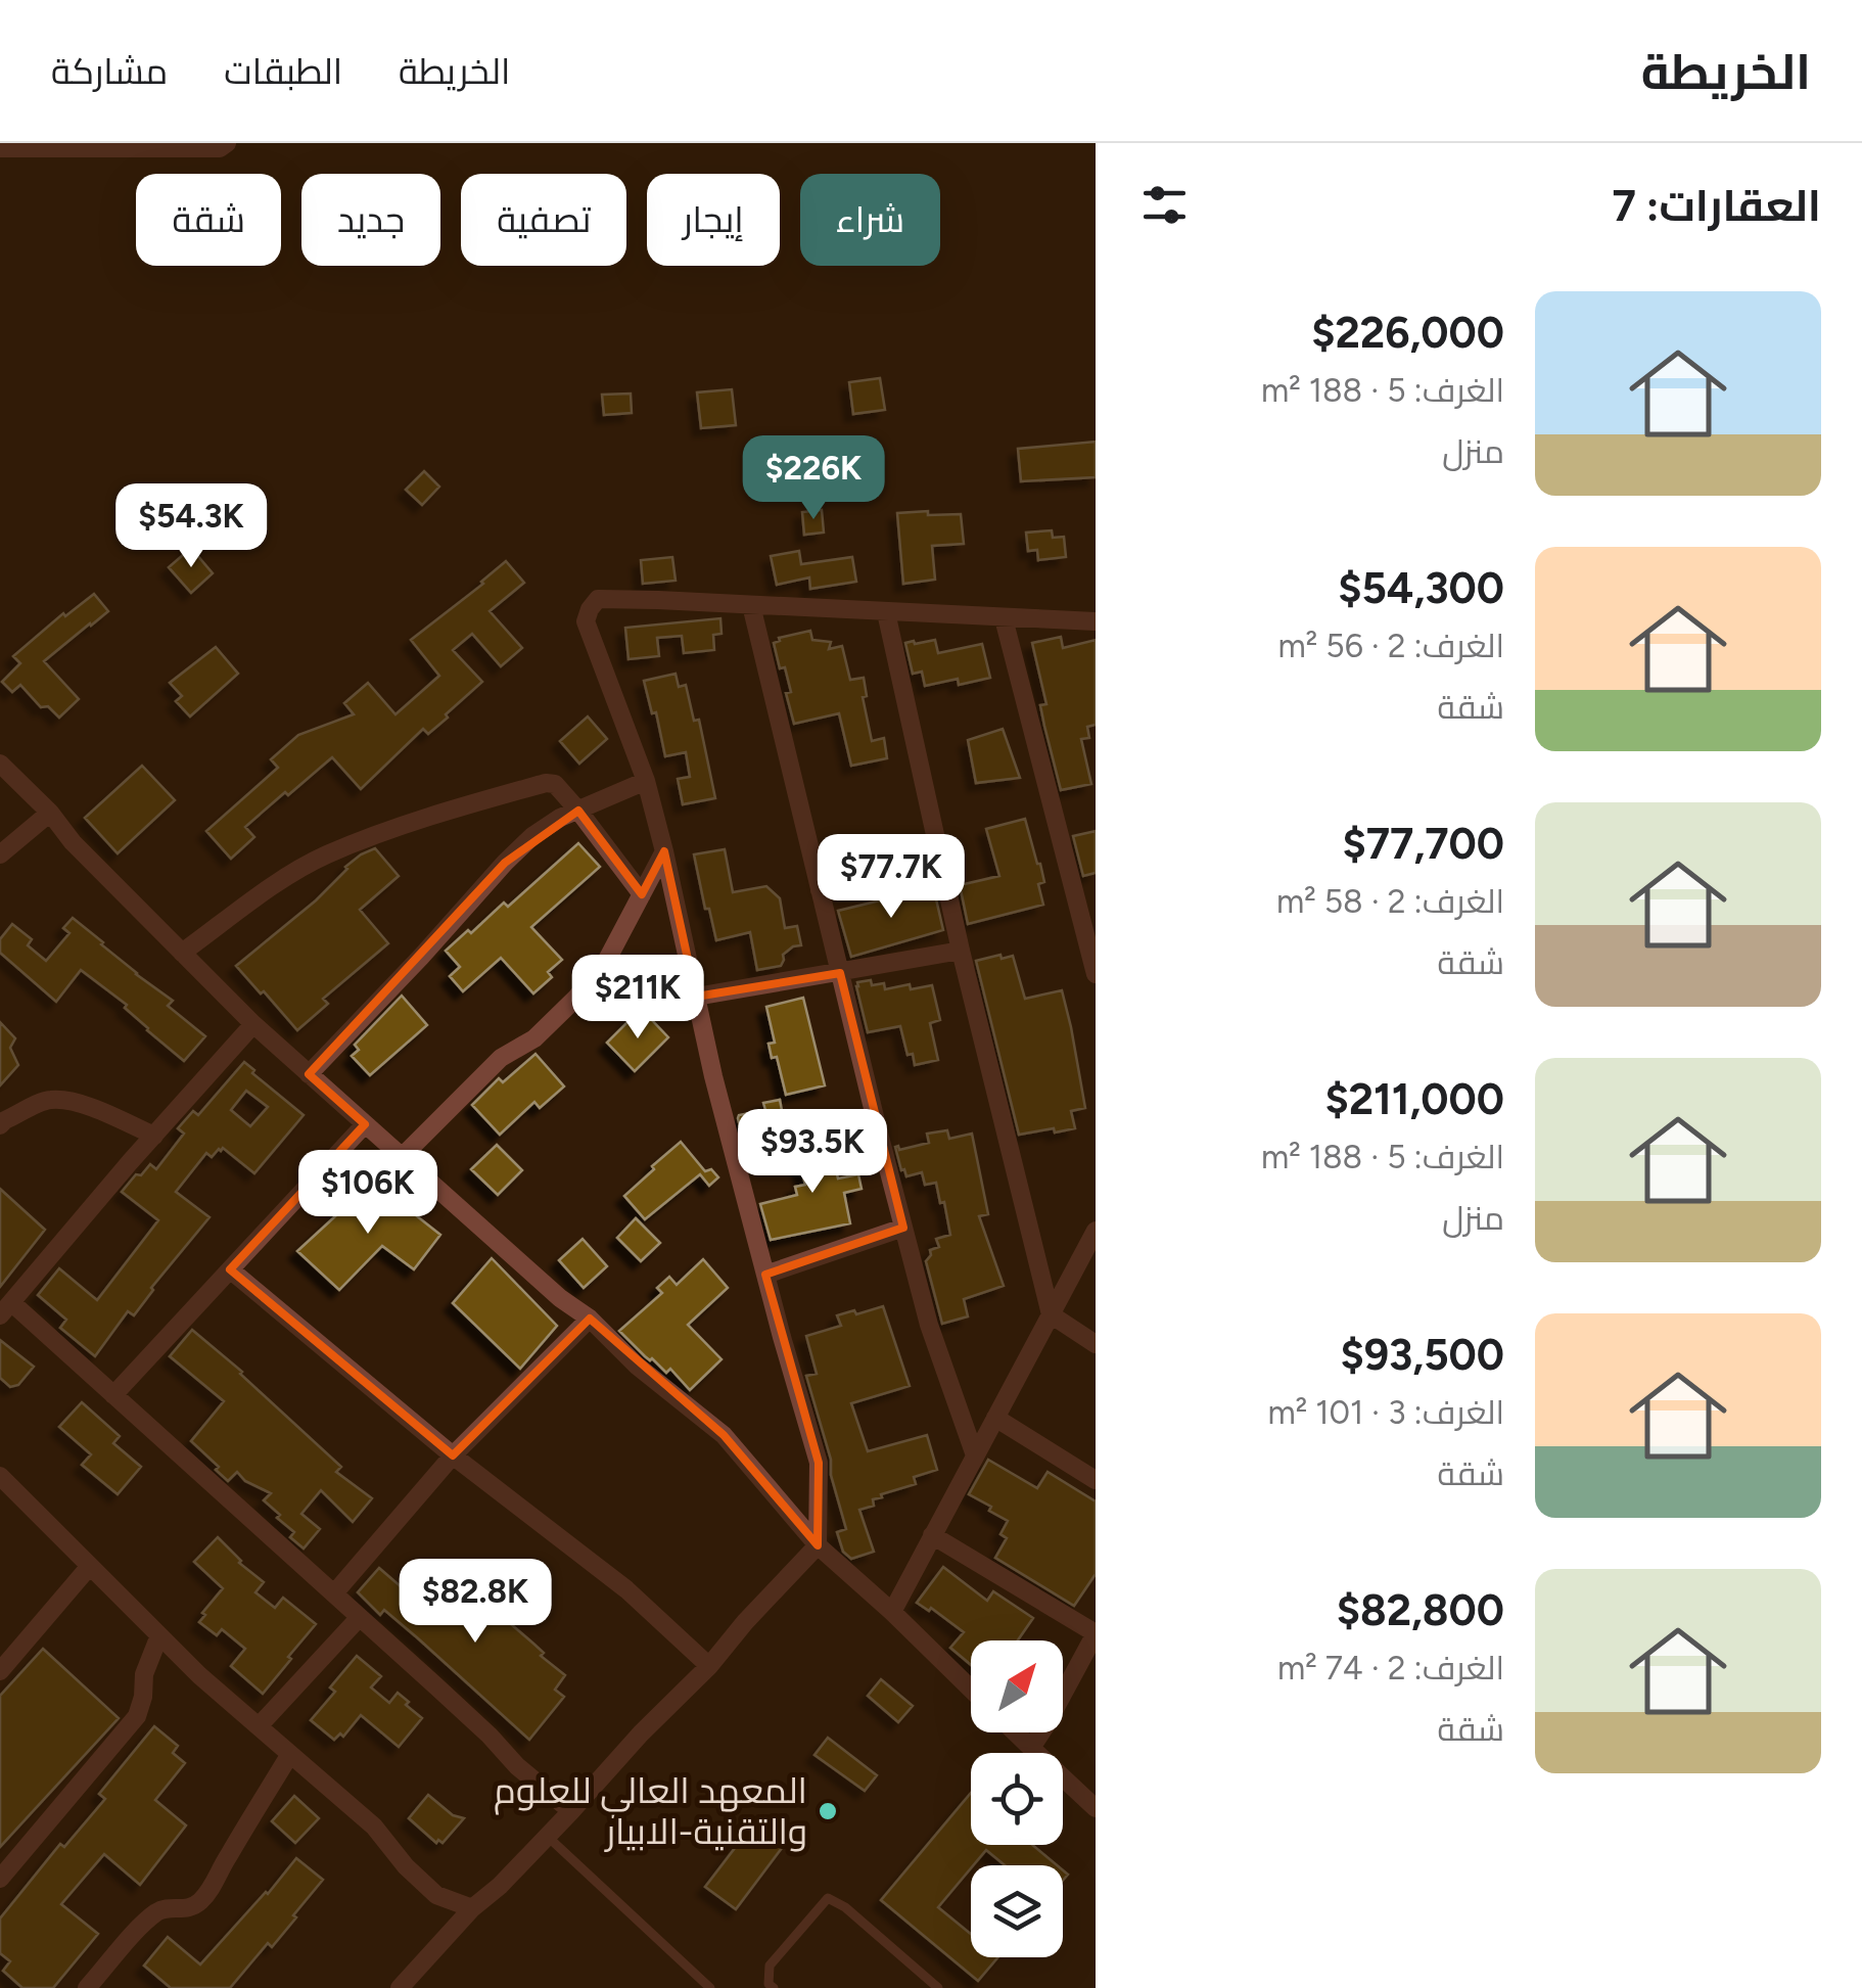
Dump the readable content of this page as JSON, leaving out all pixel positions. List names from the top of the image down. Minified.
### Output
{"places":["المعهد العالي للعلوم والتقنية-الابيار"],"north":"top right","page":{"header":"الخريطة","nav":["الخريطة","الطبقات","مشاركة"],"heading":"العقارات: 7","chip":["شراء","إيجار","تصفية","جديد","شقة"],"list":[{"name":"$226,000","note":"الغرف: 5 · 188 m² · منزل"},{"name":"$54,300","note":"الغرف: 2 · 56 m² · شقة"},{"name":"$77,700","note":"الغرف: 2 · 58 m² · شقة"},{"name":"$211,000","note":"الغرف: 5 · 188 m² · منزل"},{"name":"$93,500","note":"الغرف: 3 · 101 m² · شقة"},{"name":"$82,800","note":"الغرف: 2 · 74 m² · شقة"}],"price":["$226K","$54.3K","$77.7K","$211K","$93.5K","$106K","$82.8K"]}}
